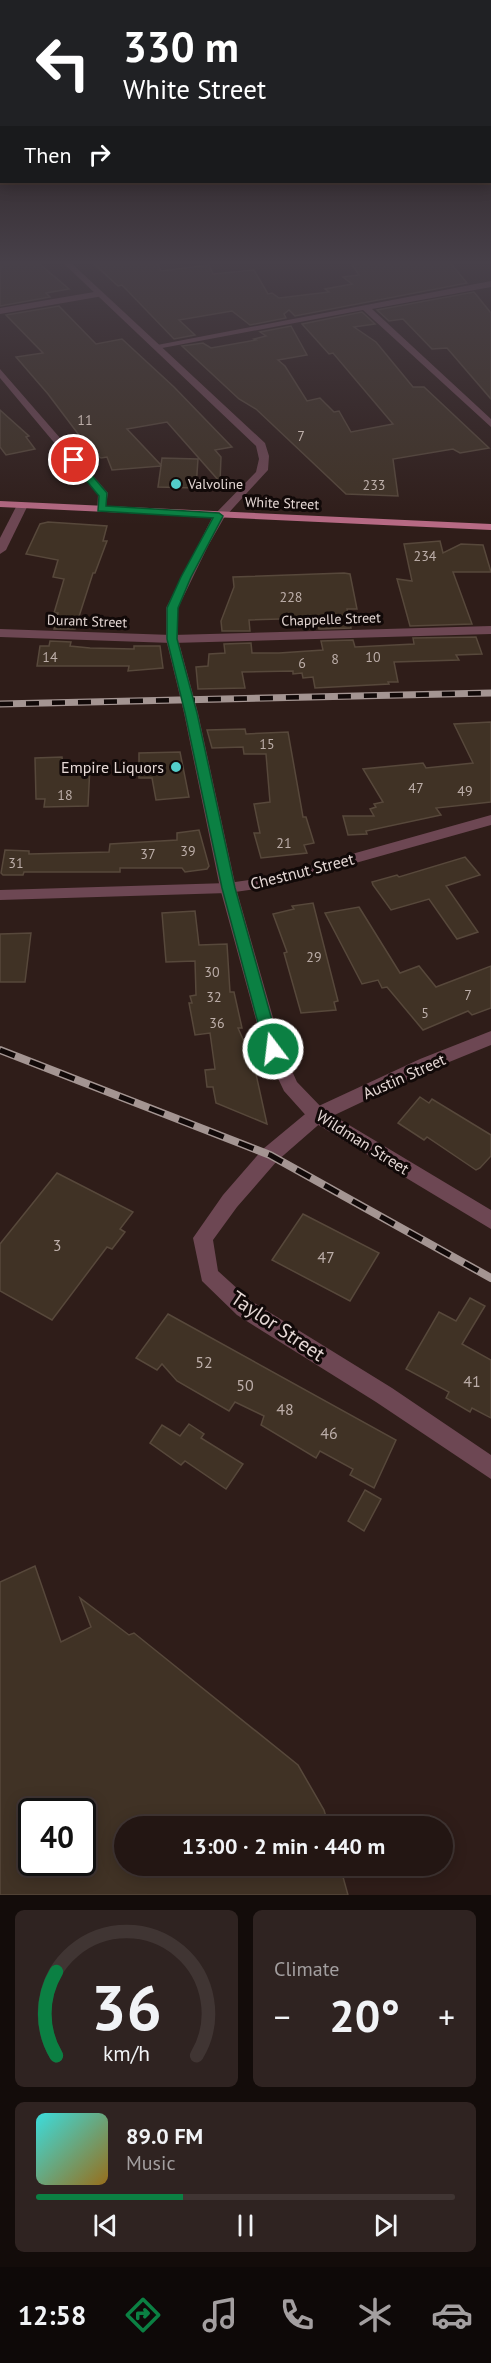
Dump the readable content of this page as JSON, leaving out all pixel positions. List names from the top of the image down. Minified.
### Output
{"streets":{"main road":["White Street"],"street":["Chappelle Street","Durant Street","Chestnut Street","Austin Street","Wildman Street","Taylor Street"]},"crossings":[["White Street","Wildman Street"],["Chappelle Street","Durant Street"],["Chappelle Street","Wildman Street"],["Durant Street","Wildman Street"],["Chestnut Street","Wildman Street"],["Austin Street","Wildman Street"],["Austin Street","Taylor Street"],["Wildman Street","Taylor Street"]],"places":["Valvoline","Empire Liquors"],"house_numbers":["11","7","233","234","228","14","10","8","6","15","47","49","18","21","39","37","31","29","30","7","32","5","36","3","47","52","41","50","48","46"],"page":{"turn":["330 m","White Street"],"then":"Then","limit":"40","trip":"13:00 · 2 min · 440 m","tile":"Climate","heat":["−","20°","+"],"song":["89.0 FM","Music"],"tabs":"12:58","gauge":["36","km/h"]}}
